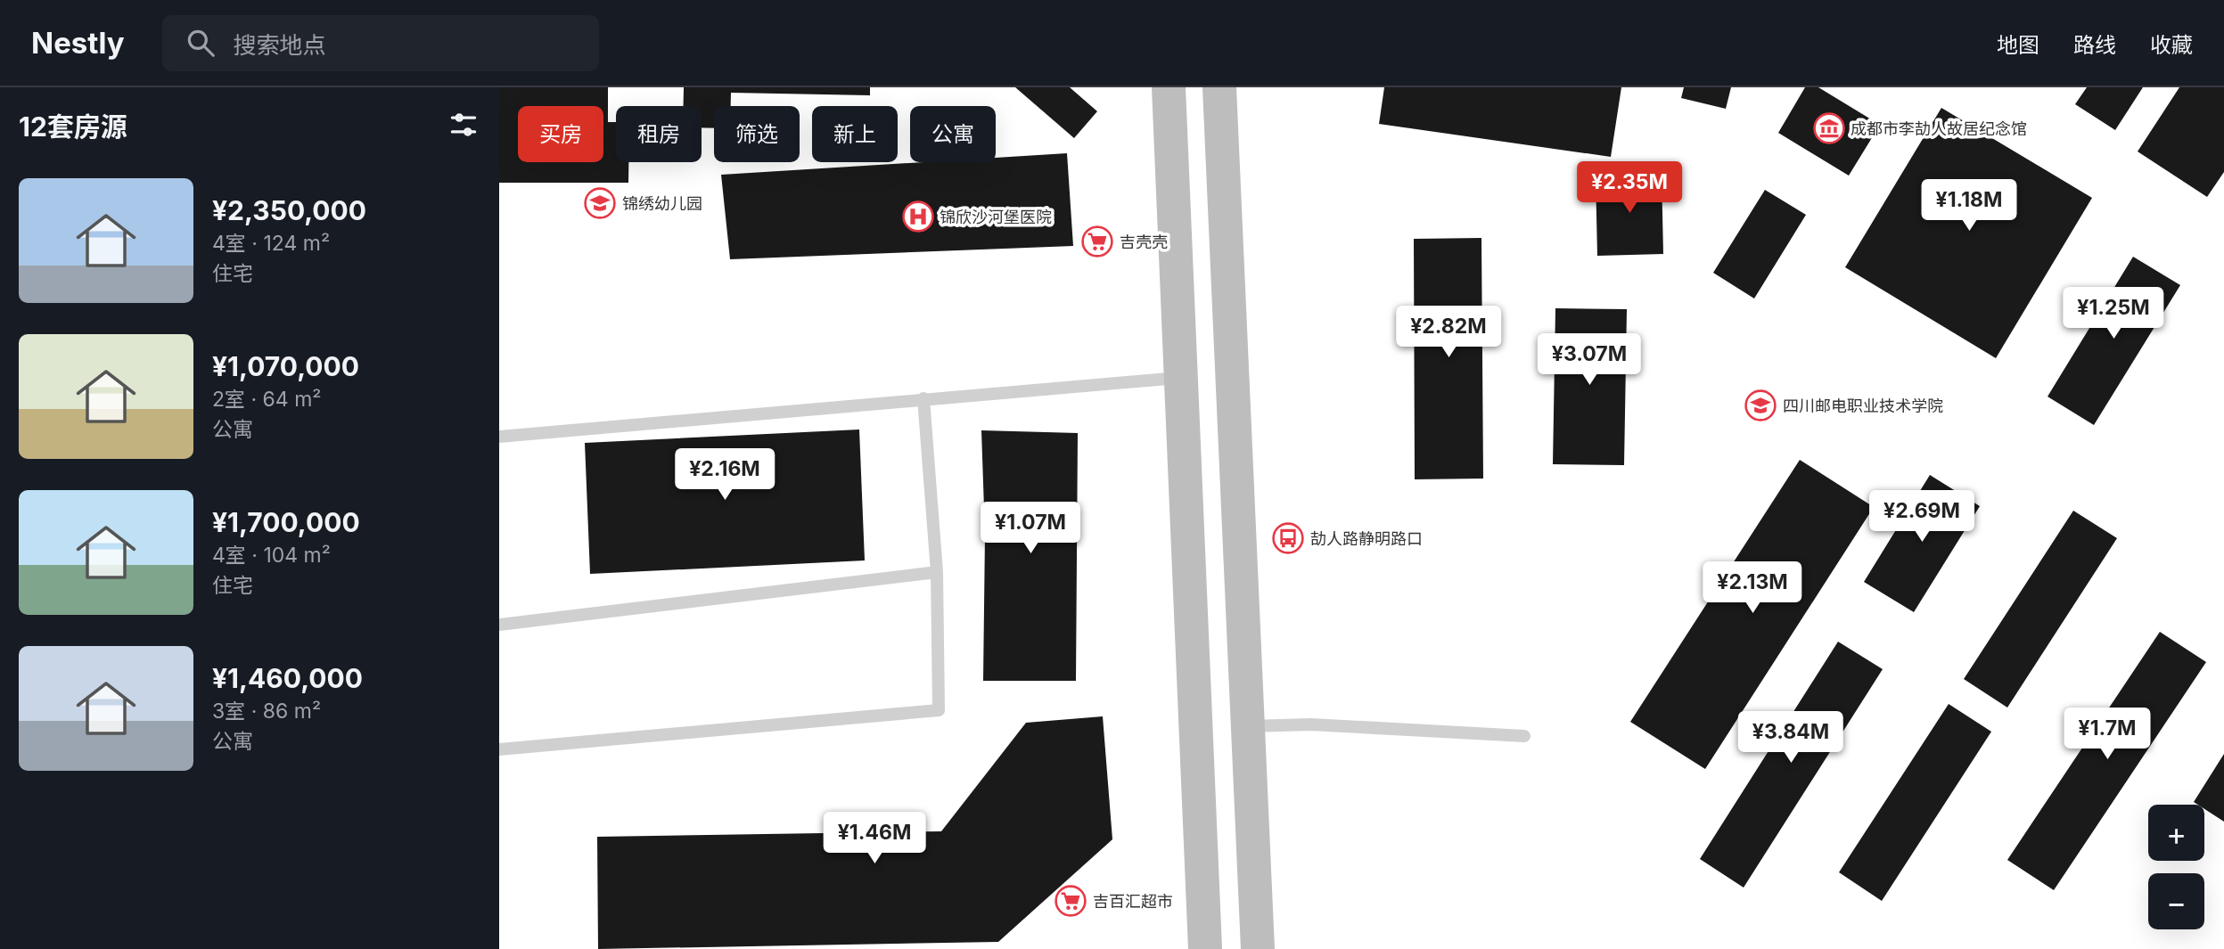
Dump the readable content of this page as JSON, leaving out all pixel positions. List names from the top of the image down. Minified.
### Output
{"places":{"museum":["成都市李劼人故居纪念馆"],"school or university":["锦绣幼儿园","四川邮电职业技术学院"],"hospital":["锦欣沙河堡医院"],"supermarket":["吉壳壳","吉百汇超市"],"bus stop":["劼人路静明路口"]},"page":{"header":"Nestly","search":"搜索地点","nav":["地图","路线","收藏"],"heading":"12套房源","chip":["买房","租房","筛选","新上","公寓"],"price":["¥2.35M","¥1.18M","¥1.25M","¥2.82M","¥3.07M","¥2.16M","¥2.69M","¥1.07M","¥2.13M","¥1.7M","¥3.84M","¥1.46M"],"list":[{"name":"¥2,350,000","note":"4室 · 124 m² · 住宅"},{"name":"¥1,070,000","note":"2室 · 64 m² · 公寓"},{"name":"¥1,700,000","note":"4室 · 104 m² · 住宅"},{"name":"¥1,460,000","note":"3室 · 86 m² · 公寓"}],"map_buttons":["+","−"]}}
